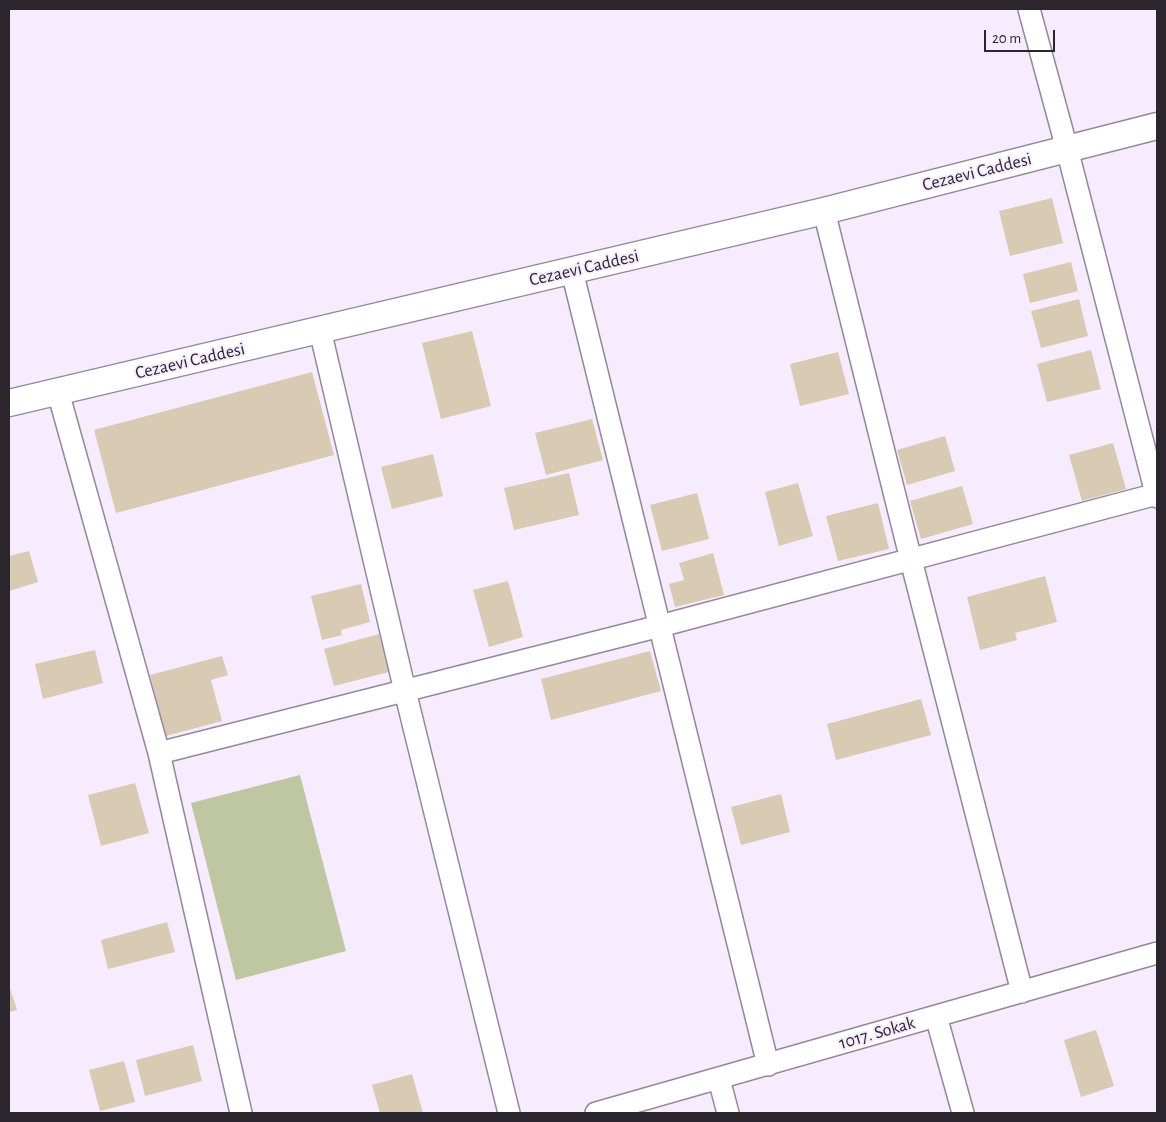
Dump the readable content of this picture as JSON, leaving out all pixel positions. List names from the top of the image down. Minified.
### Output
{"streets":{"street":["Cezaevi Caddesi","1017. Sokak"]},"scale_bar":"20 m"}
